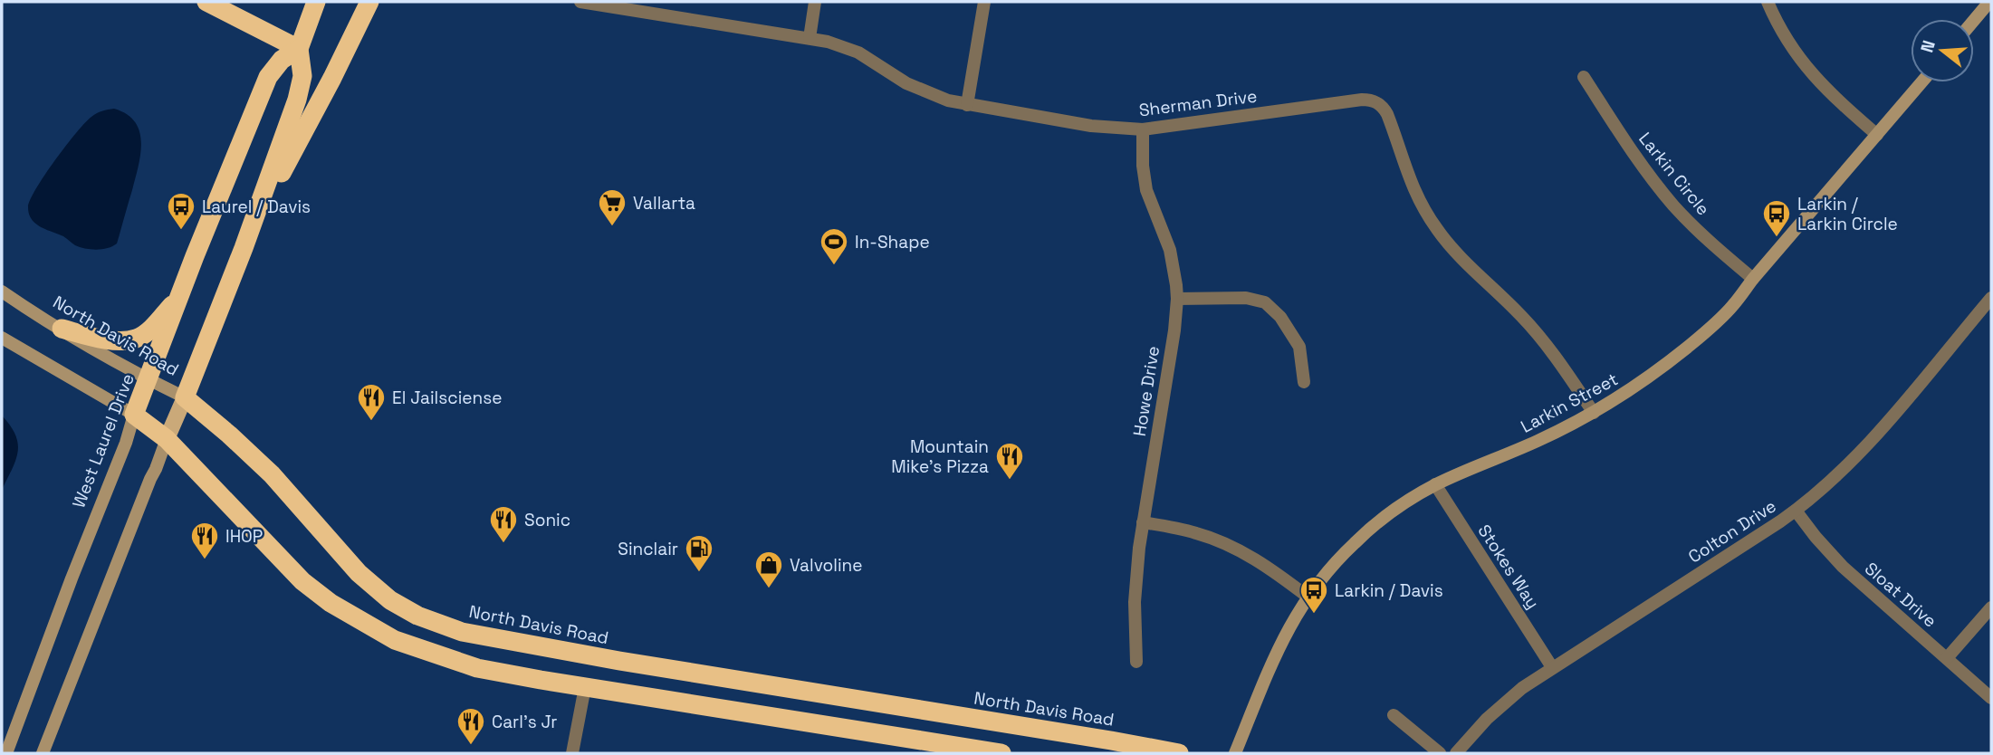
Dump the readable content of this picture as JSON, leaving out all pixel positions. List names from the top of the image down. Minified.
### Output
{"streets":{"highway":["North Davis Road","West Laurel Drive"],"street":["Sherman Drive","Larkin Circle","Howe Drive","Larkin Street","Colton Drive","Stokes Way","Sloat Drive"]},"crossings":[["Sherman Drive","Howe Drive"],["Sherman Drive","Larkin Street"],["Larkin Circle","Larkin Street"],["North Davis Road","West Laurel Drive"],["Larkin Street","Stokes Way"],["Colton Drive","Stokes Way"],["Colton Drive","Sloat Drive"]],"places":{"supermarket":["Vallarta"],"bus stop":["Laurel / Davis","Larkin / Larkin Circle","Larkin / Davis"],"sports":["In-Shape"],"restaurant":["El Jailsciense","Mountain Mike's Pizza","Sonic","IHOP","Carl's Jr"],"fuel station":["Sinclair"],"shop":["Valvoline"]},"north":"left"}
